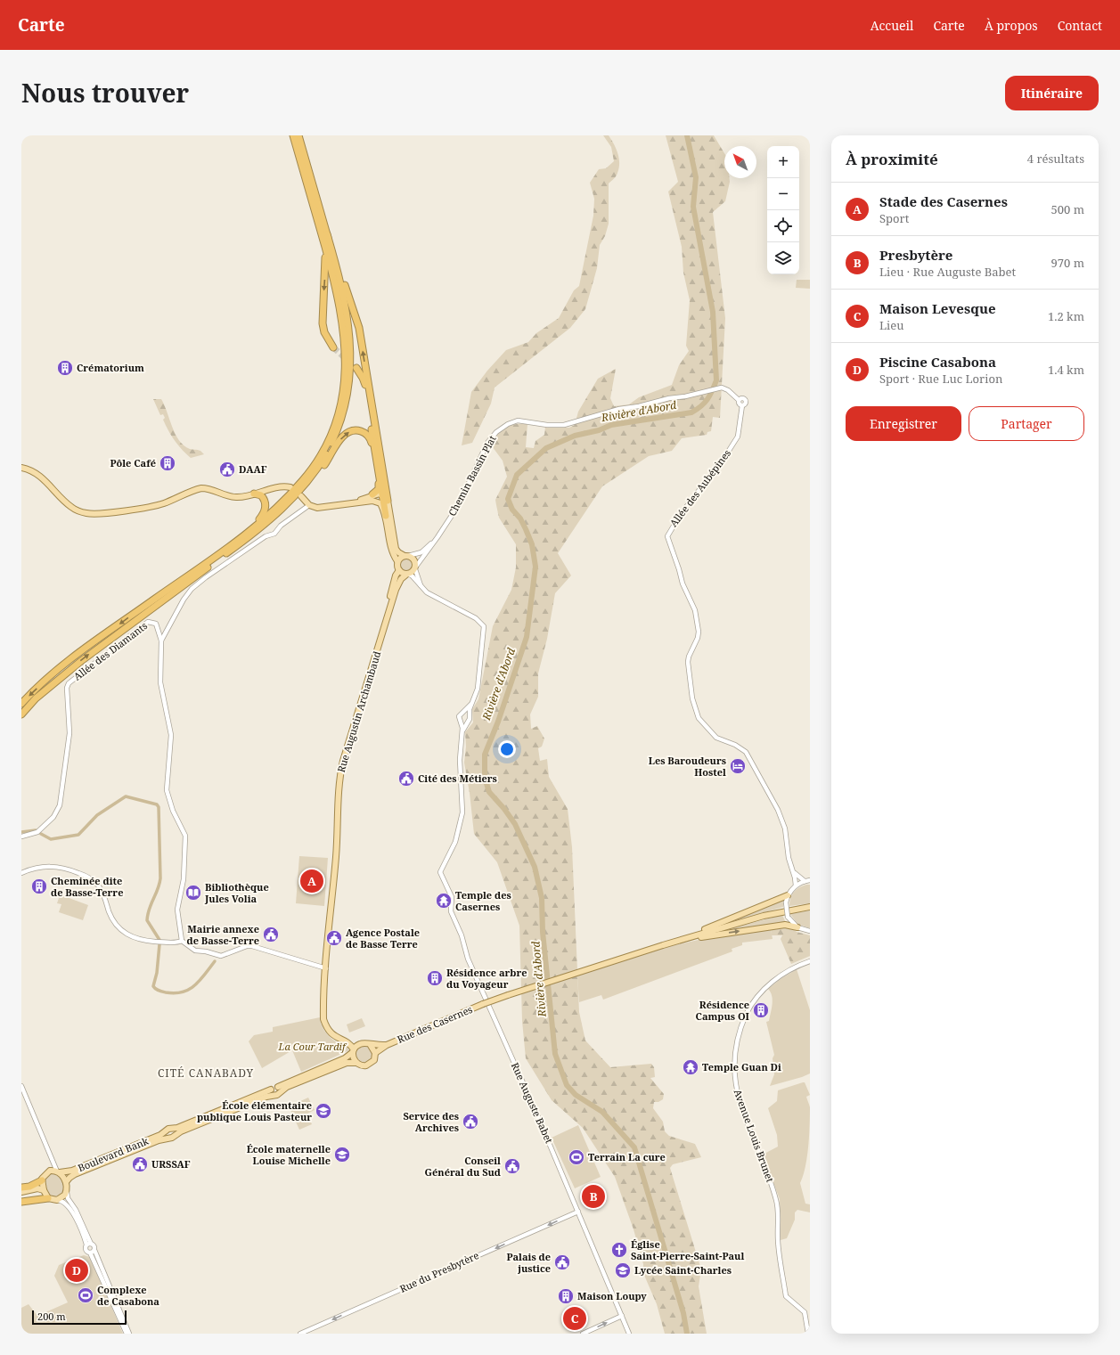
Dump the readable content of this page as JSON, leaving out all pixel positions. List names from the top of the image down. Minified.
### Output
{"streets":{"main road":["Rue Augustin Archambaud","Rue des Casernes","Boulevard Bank"],"street":["Chemin Bassin Plat","Allée des Aubépines","Allée des Diamants","Rue Auguste Babet","Avenue Louis Brunet","Rue du Presbytère"]},"crossings":[["Chemin Bassin Plat","Allée des Aubépines"],["Chemin Bassin Plat","Rue Augustin Archambaud"],["Rue Auguste Babet","Rue du Presbytère"]],"one_way":["Rue du Presbytère"],"districts":["CITÉ CANABADY"],"water":["Rivière d'Abord"],"parks":["La Cour Tardif"],"places":{"building":["Crématorium","Pôle Café","Cheminée dite de Basse-Terre","Résidence arbre du Voyageur","Résidence Campus OI","Maison Loupy"],"public building":["DAAF","Cité des Métiers","Mairie annexe de Basse-Terre","Agence Postale de Basse Terre","Service des Archives","URSSAF","Conseil Général du Sud","Palais de justice"],"hotel":["Les Baroudeurs Hostel"],"library":["Bibliothèque Jules Volia"],"temple":["Temple des Casernes","Temple Guan Di"],"school or university":["École élémentaire publique Louis Pasteur","École maternelle Louise Michelle","Lycée Saint-Charles"],"sports":["Terrain La cure","Complexe de Casabona"],"church":["Église Saint-Pierre-Saint-Paul"]},"scale_bar":"200 m","north":"top left","page":{"header":"Carte","nav":["Accueil","Carte","À propos","Contact"],"title":"Nous trouver","buttons":["Itinéraire",["Enregistrer","Partager"]],"heading":["À proximité","4 résultats"],"map_buttons":["+","−"],"list":[{"mark":"A","name":"Stade des Casernes","note":"Sport","value":"500 m"},{"mark":"B","name":"Presbytère","note":"Lieu · Rue Auguste Babet","value":"970 m"},{"mark":"C","name":"Maison Levesque","note":"Lieu","value":"1.2 km"},{"mark":"D","name":"Piscine Casabona","note":"Sport · Rue Luc Lorion","value":"1.4 km"}],"pins":["A","B","D","C"],"scale":"200 m"}}
